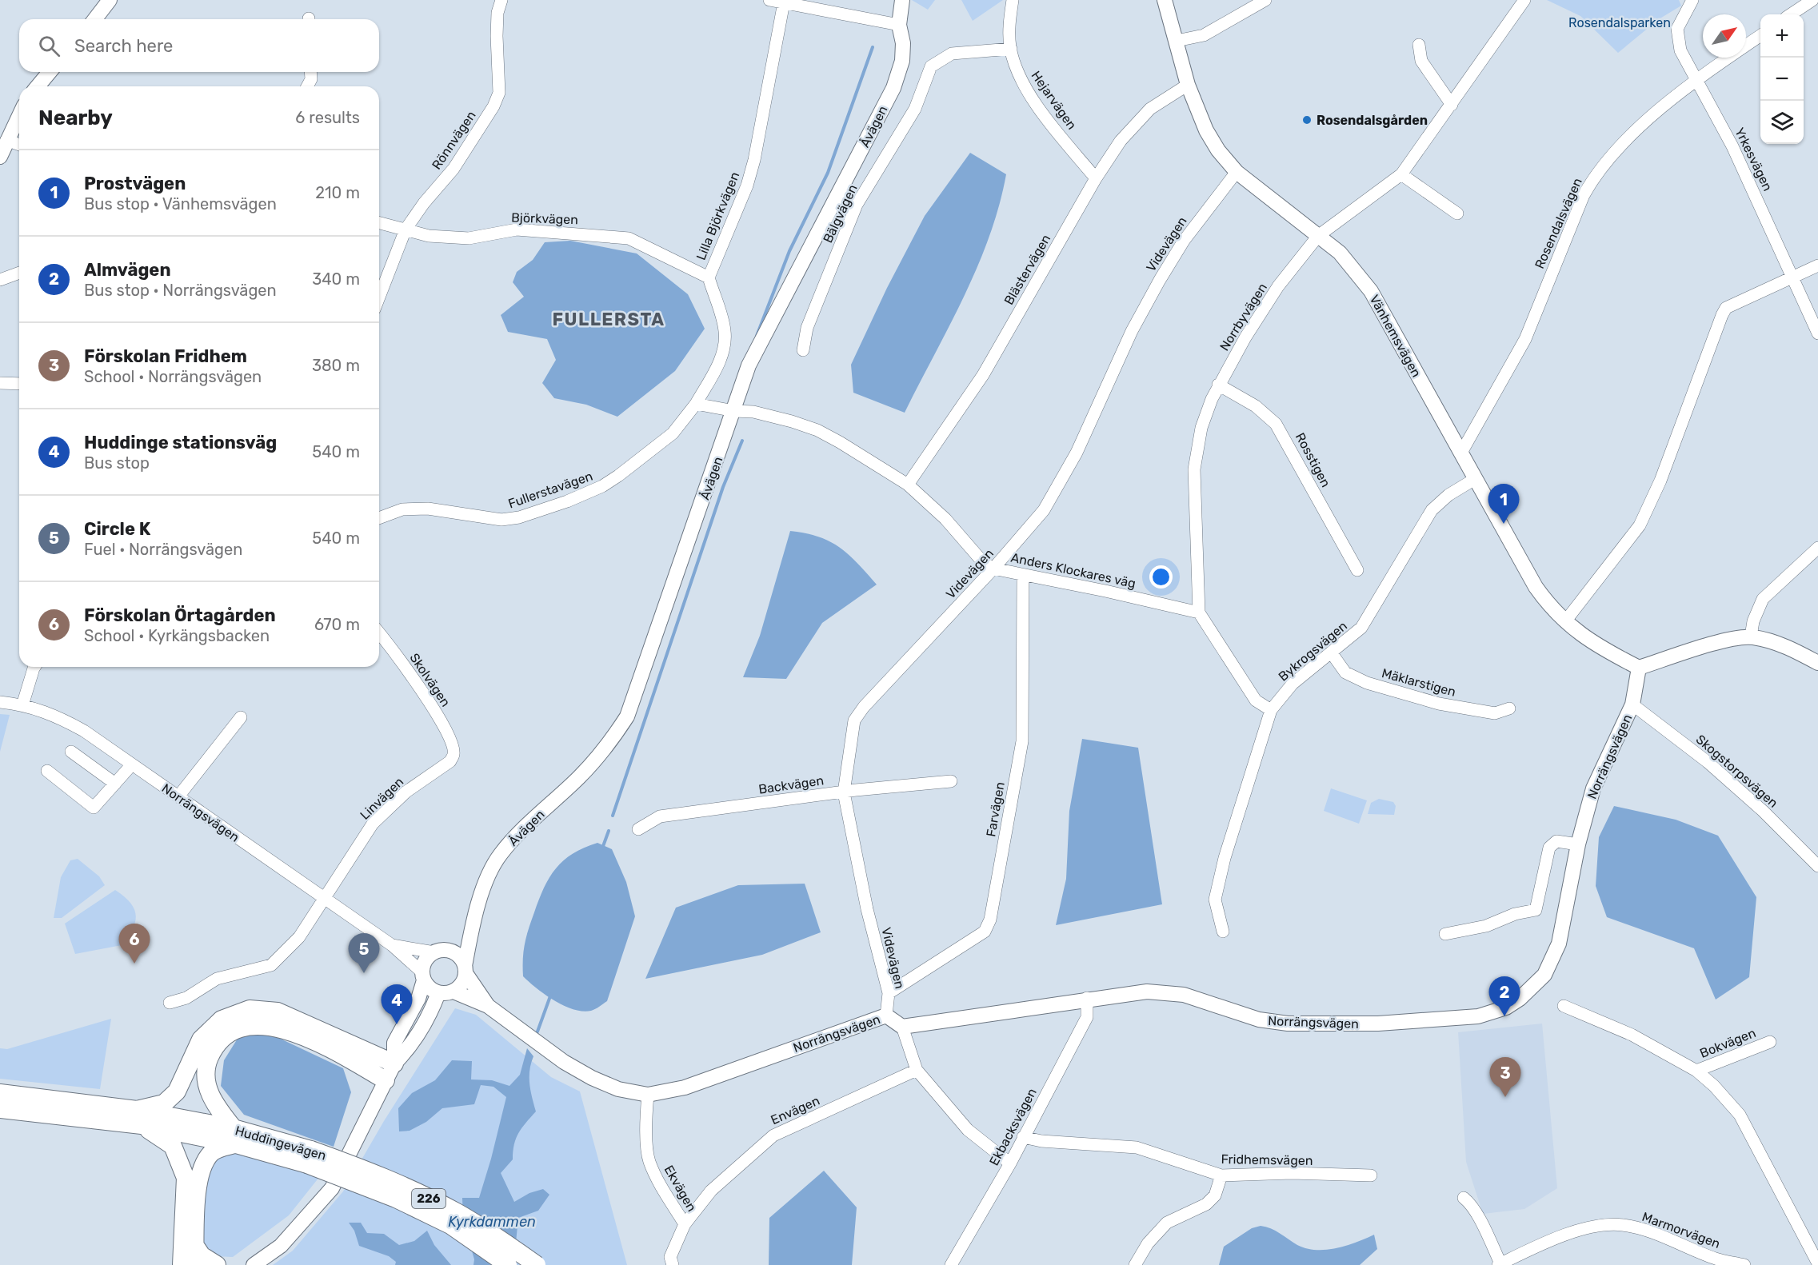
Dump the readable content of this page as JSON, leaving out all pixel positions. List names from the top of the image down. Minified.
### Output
{"streets":{"main road":["Huddingevägen","226"],"street":["Hejarvägen","Åvägen","Rönnvägen","Yrkesvägen","Bälgvägen","Lilla Björkvägen","Björkvägen","Rosendalsvägen","Videvägen","Blästervägen","Norrbyvägen","Vänhemsvägen","Rosstigen","Fullerstavägen","Anders Klockares väg","Bykrogsvägen","Skolvägen","Mäklarstigen","Norrängsvägen","Skogstorpsvägen","Backvägen","Linvägen","Farvägen","Bokvägen","Envägen","Ekbacksvägen","Fridhemsvägen","Ekvägen","Marmorvägen"]},"crossings":[["Hejarvägen","Bälgvägen"],["Hejarvägen","Blästervägen"],["Åvägen","Anders Klockares väg"],["Åvägen","Norrängsvägen"],["Rönnvägen","Björkvägen"],["Yrkesvägen","Rosendalsvägen"],["Lilla Björkvägen","Björkvägen"],["Lilla Björkvägen","Fullerstavägen"],["Rosendalsvägen","Vänhemsvägen"],["Videvägen","Vänhemsvägen"],["Videvägen","Anders Klockares väg"],["Videvägen","Norrängsvägen"],["Videvägen","Backvägen"],["Videvägen","Farvägen"],["Blästervägen","Vänhemsvägen"],["Blästervägen","Anders Klockares väg"],["Norrbyvägen","Vänhemsvägen"],["Norrbyvägen","Rosstigen"],["Norrbyvägen","Anders Klockares väg"],["Vänhemsvägen","Bykrogsvägen"],["Vänhemsvägen","Norrängsvägen"],["Anders Klockares väg","Farvägen"],["Bykrogsvägen","Mäklarstigen"],["Skolvägen","Linvägen"],["Norrängsvägen","Skogstorpsvägen"],["Norrängsvägen","Linvägen"],["Norrängsvägen","Ekbacksvägen"],["Norrängsvägen","Ekvägen"],["Envägen","Ekvägen"],["Ekbacksvägen","Fridhemsvägen"]],"districts":["FULLERSTA"],"water":["Kyrkdammen"],"parks":["Rosendalsparken"],"places":["Rosendalsgården"],"north":"top right","page":{"map_buttons":["+","−"],"search":"Search here","heading":["Nearby","6 results"],"list":[{"mark":"1","name":"Prostvägen","note":"Bus stop · Vänhemsvägen","value":"210 m"},{"mark":"2","name":"Almvägen","note":"Bus stop · Norrängsvägen","value":"340 m"},{"mark":"3","name":"Förskolan Fridhem","note":"School · Norrängsvägen","value":"380 m"},{"mark":"4","name":"Huddinge stationsväg","note":"Bus stop","value":"540 m"},{"mark":"5","name":"Circle K","note":"Fuel · Norrängsvägen","value":"540 m"},{"mark":"6","name":"Förskolan Örtagården","note":"School · Kyrkängsbacken","value":"670 m"}],"pins":["1","6","5","2","4","3"]}}
